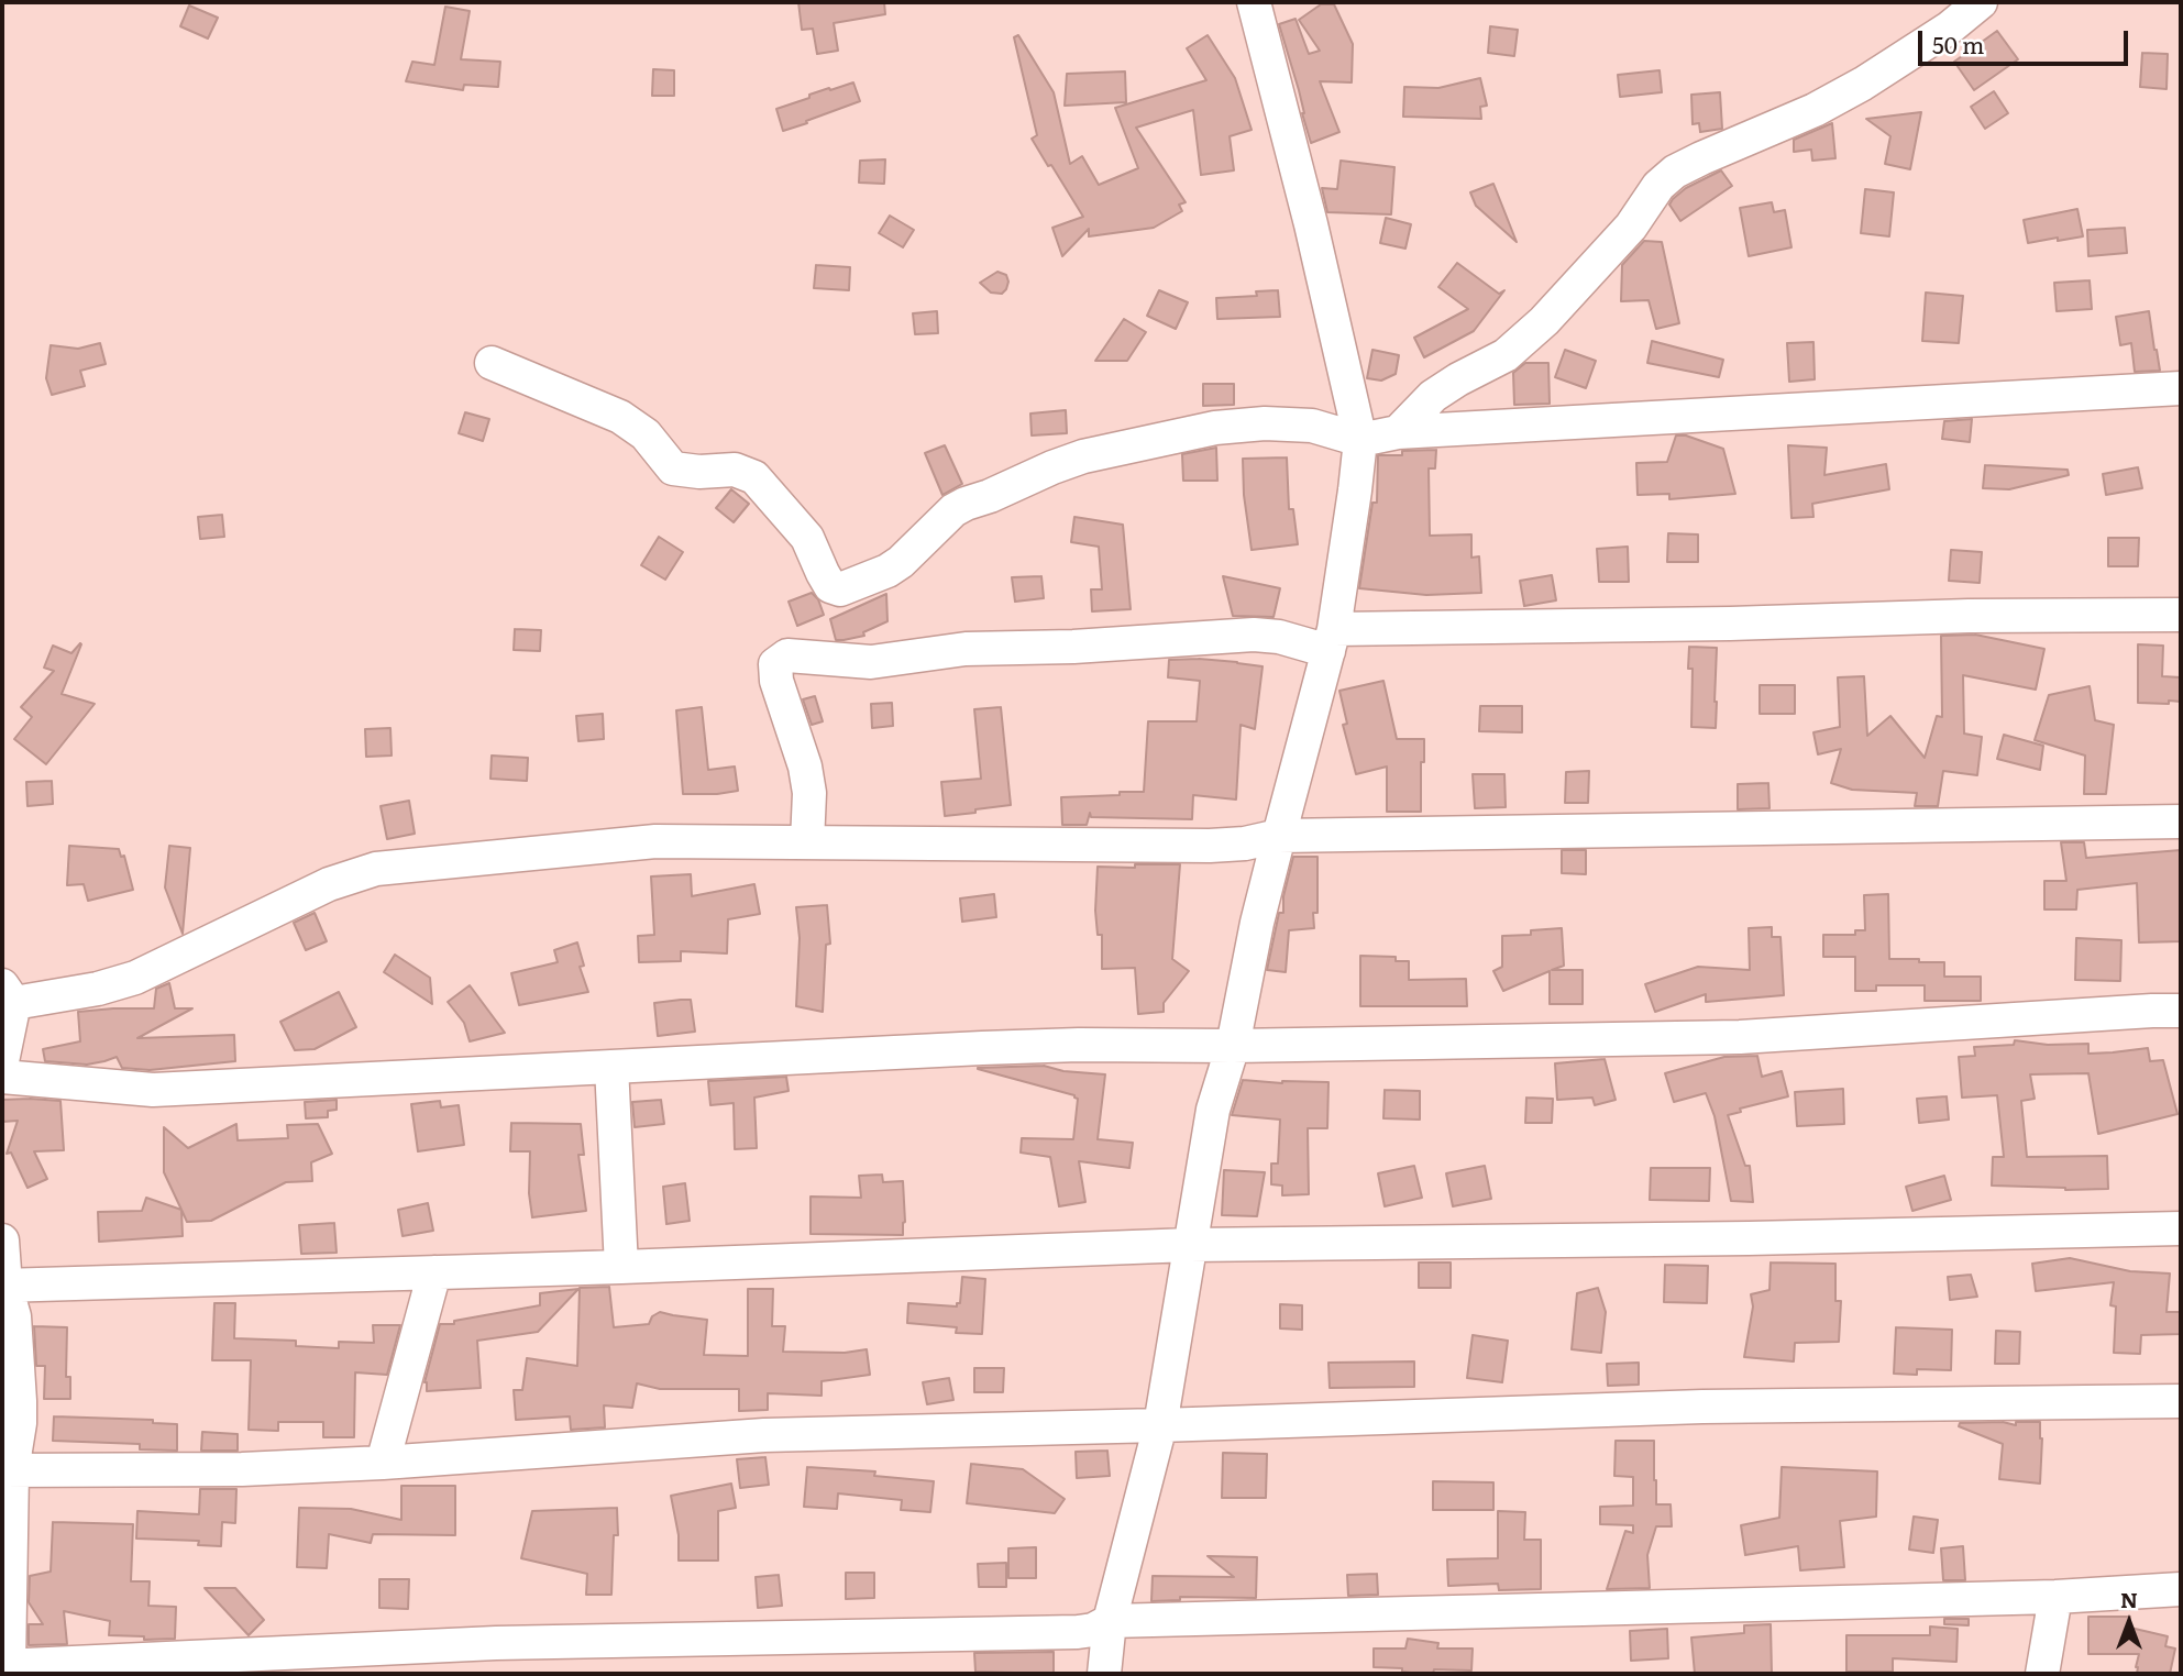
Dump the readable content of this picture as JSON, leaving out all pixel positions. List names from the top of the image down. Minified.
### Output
{"scale_bar":"50 m","north":"top"}
